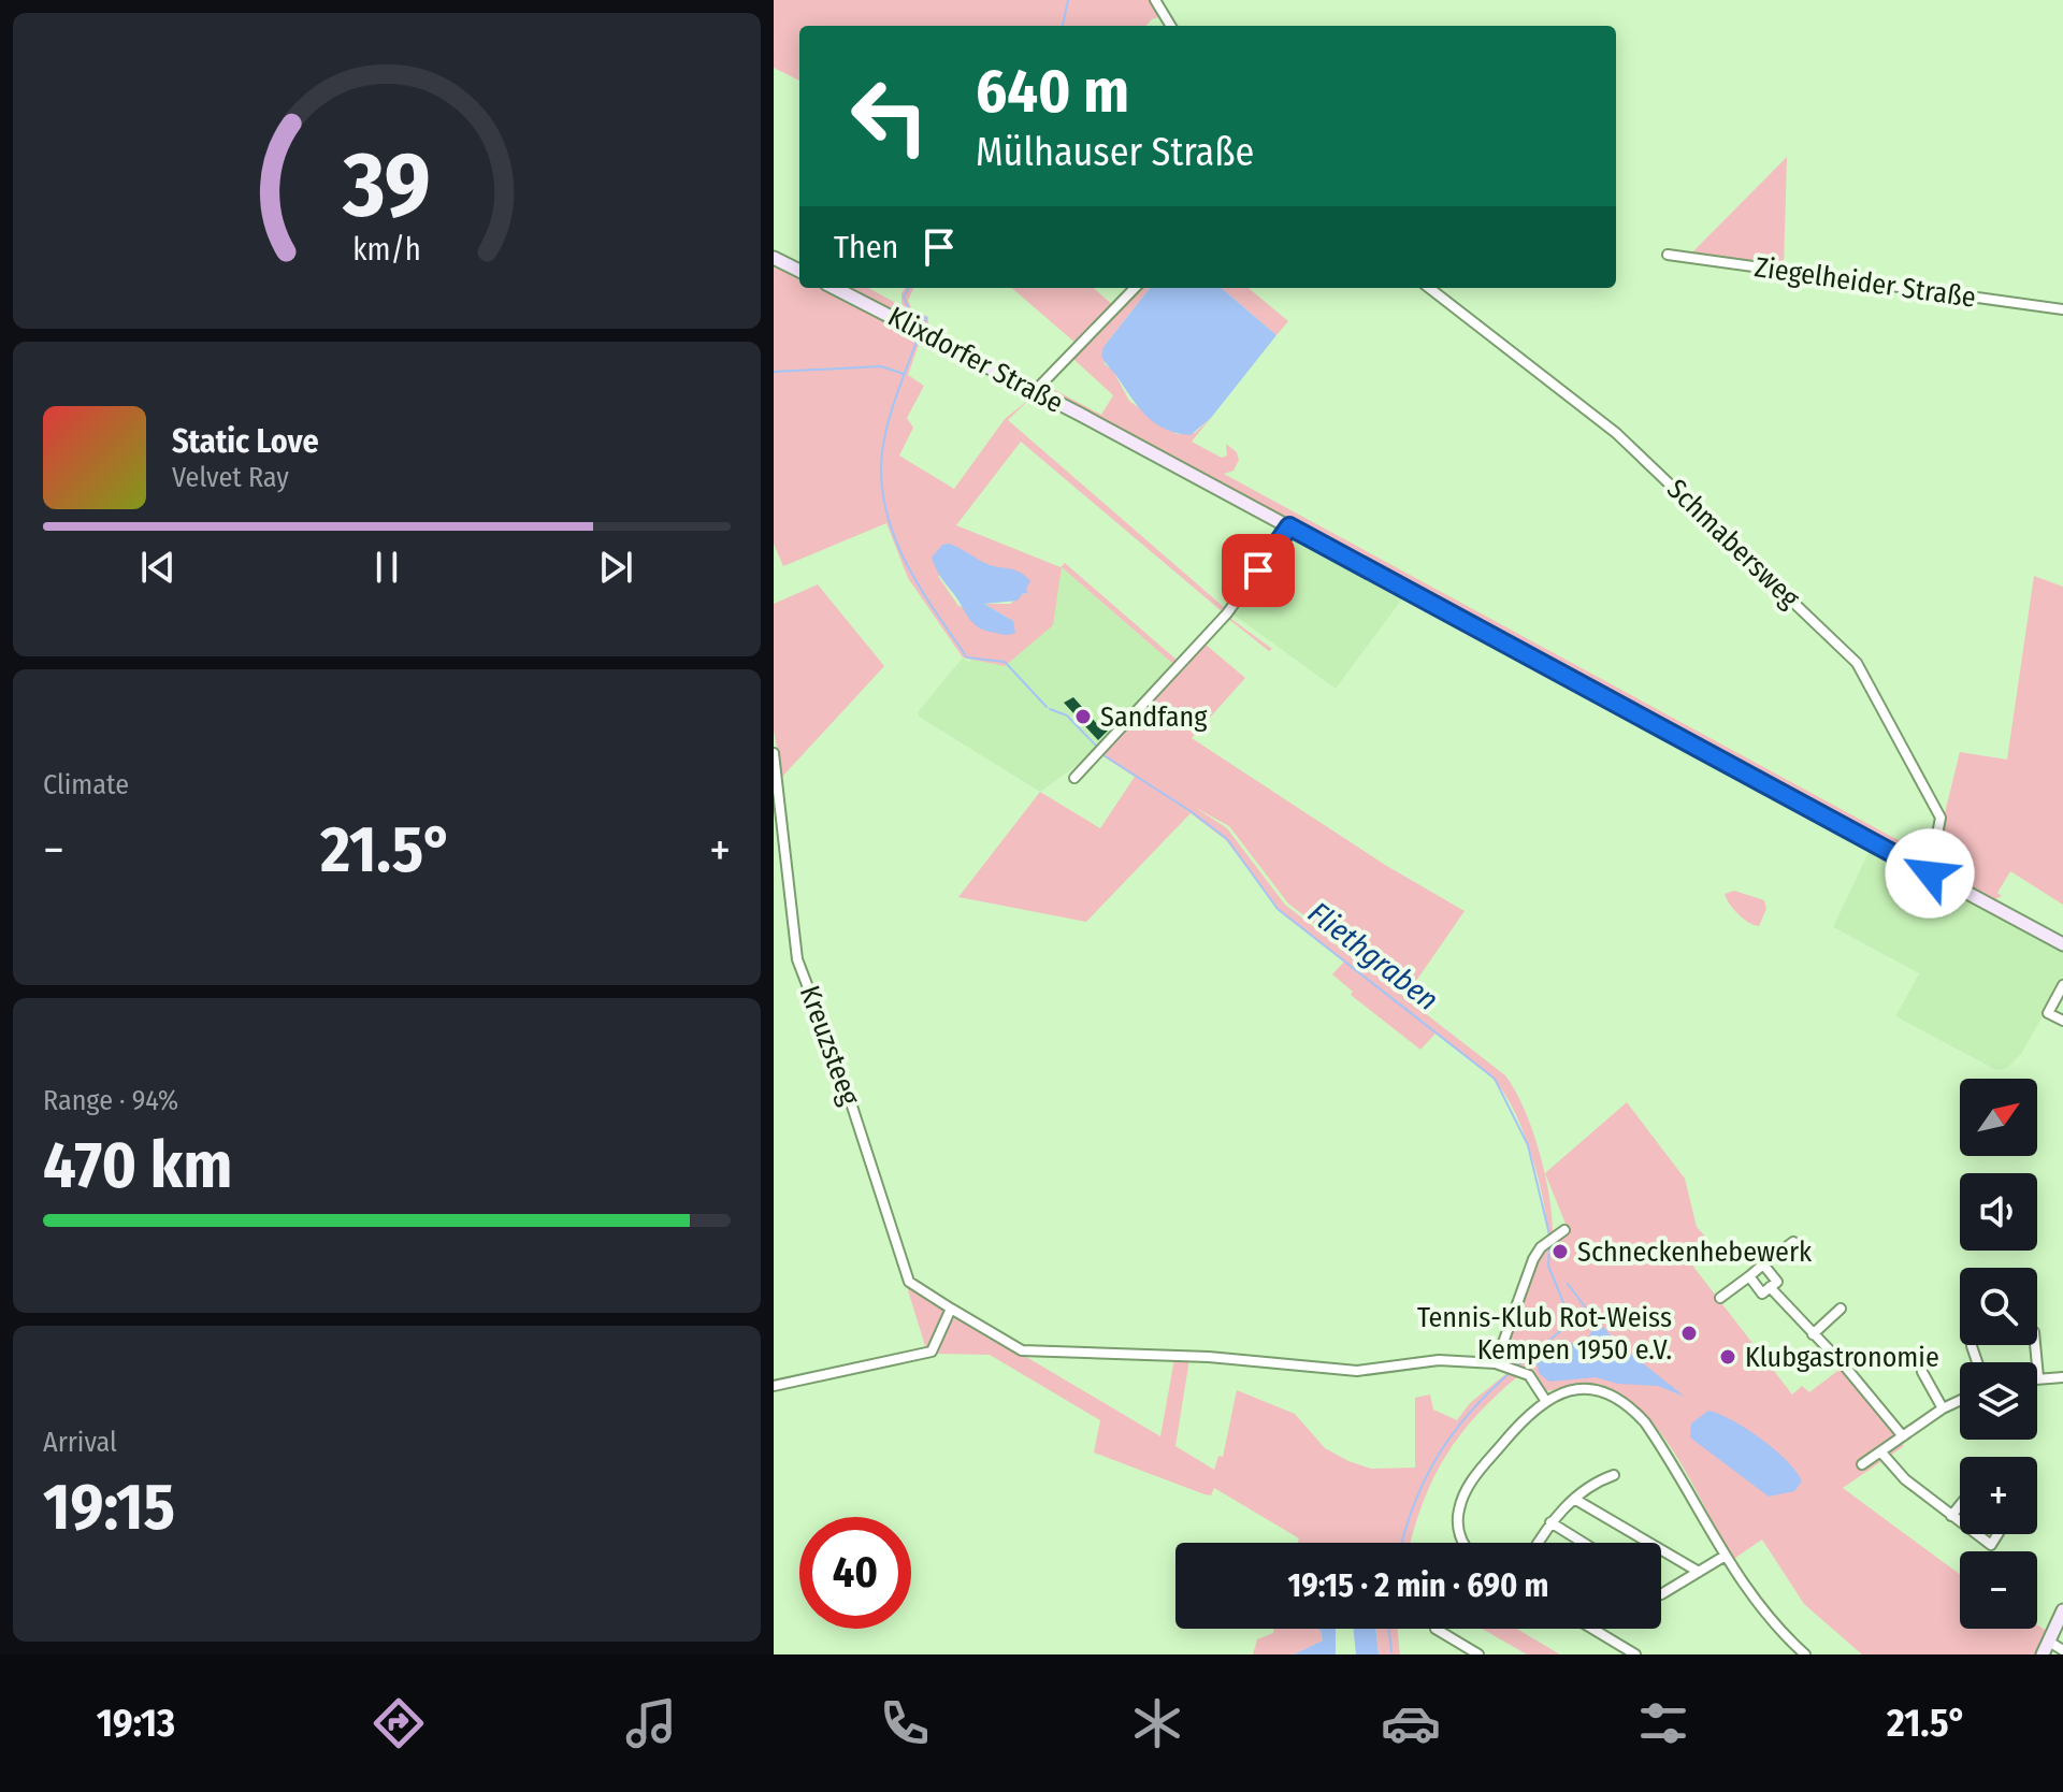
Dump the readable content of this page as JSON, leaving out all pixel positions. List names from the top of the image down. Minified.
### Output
{"streets":{"street":["Ziegelheider Straße","Klixdorfer Straße","Schmabersweg","Kreuzsteeg"]},"crossings":[["Klixdorfer Straße","Schmabersweg"]],"water":["Fliethgraben"],"places":["Sandfang","Schneckenhebewerk","Tennis-Klub Rot-Weiss Kempen 1950 e.V.","Klubgastronomie"],"north":"top right","page":{"turn":["640 m","Mülhauser Straße"],"then":"Then","song":["Static Love","Velvet Ray"],"tile":["Climate",["Range · 94%","470 km"],["Arrival","19:15"]],"heat":["−","21.5°","+"],"map_buttons":["+","−"],"limit":"40","trip":"19:15 · 2 min · 690 m","tabs":["19:13","21.5°"],"gauge":["39","km/h"]}}
